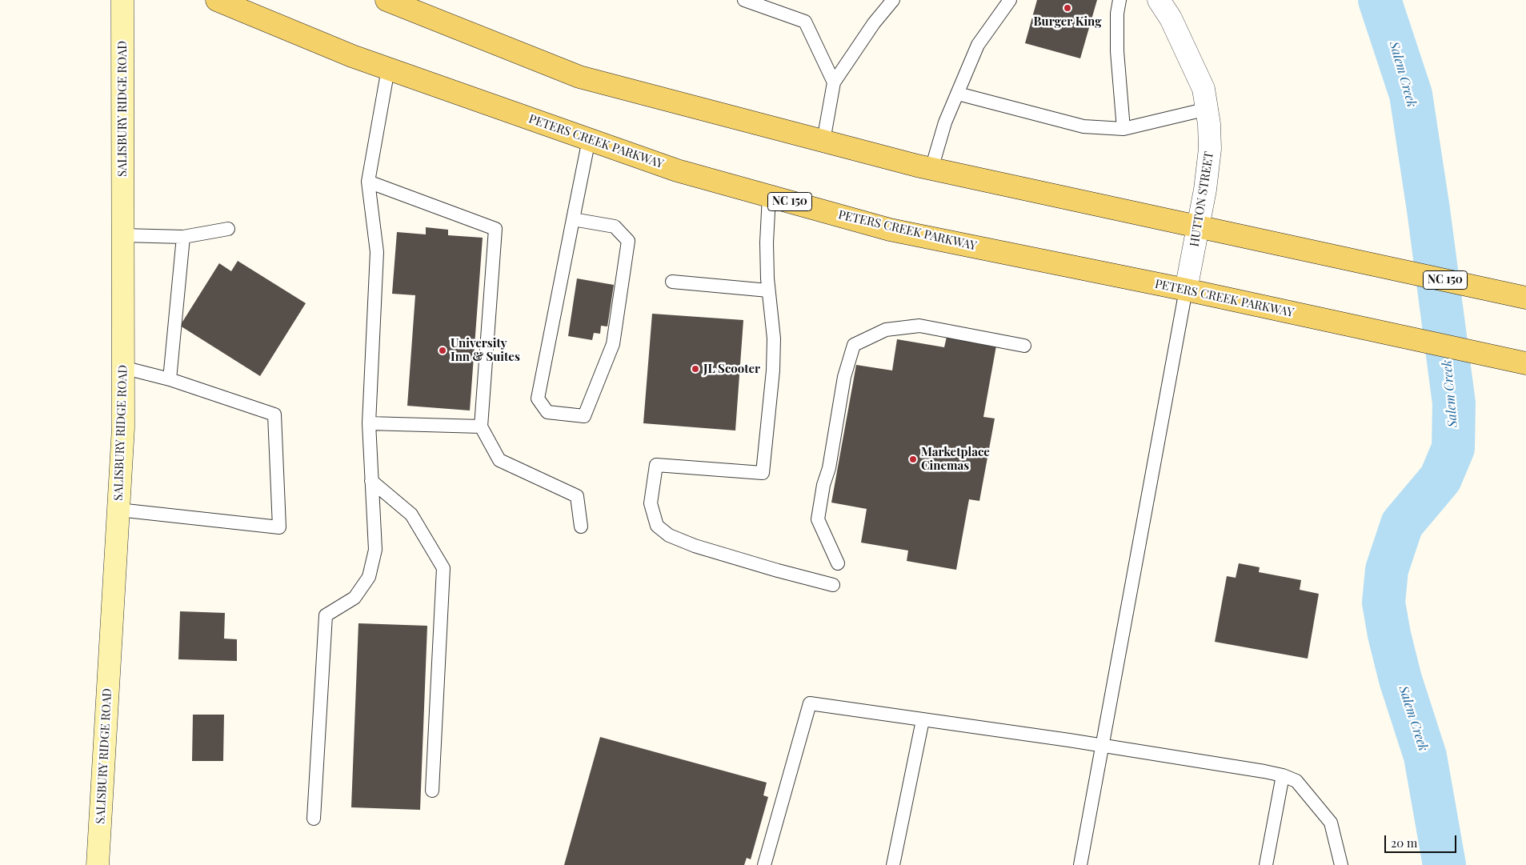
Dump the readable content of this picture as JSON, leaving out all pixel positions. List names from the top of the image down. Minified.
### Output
{"streets":{"main road":["PETERS CREEK PARKWAY","NC 150"],"street":["SALISBURY RIDGE ROAD","HUTTON STREET"]},"crossings":[["PETERS CREEK PARKWAY","HUTTON STREET"],["HUTTON STREET","NC 150"]],"water":["Salem Creek"],"places":["Burger King","University Inn & Suites","JL Scooter","Marketplace Cinemas"],"scale_bar":"20 m"}
